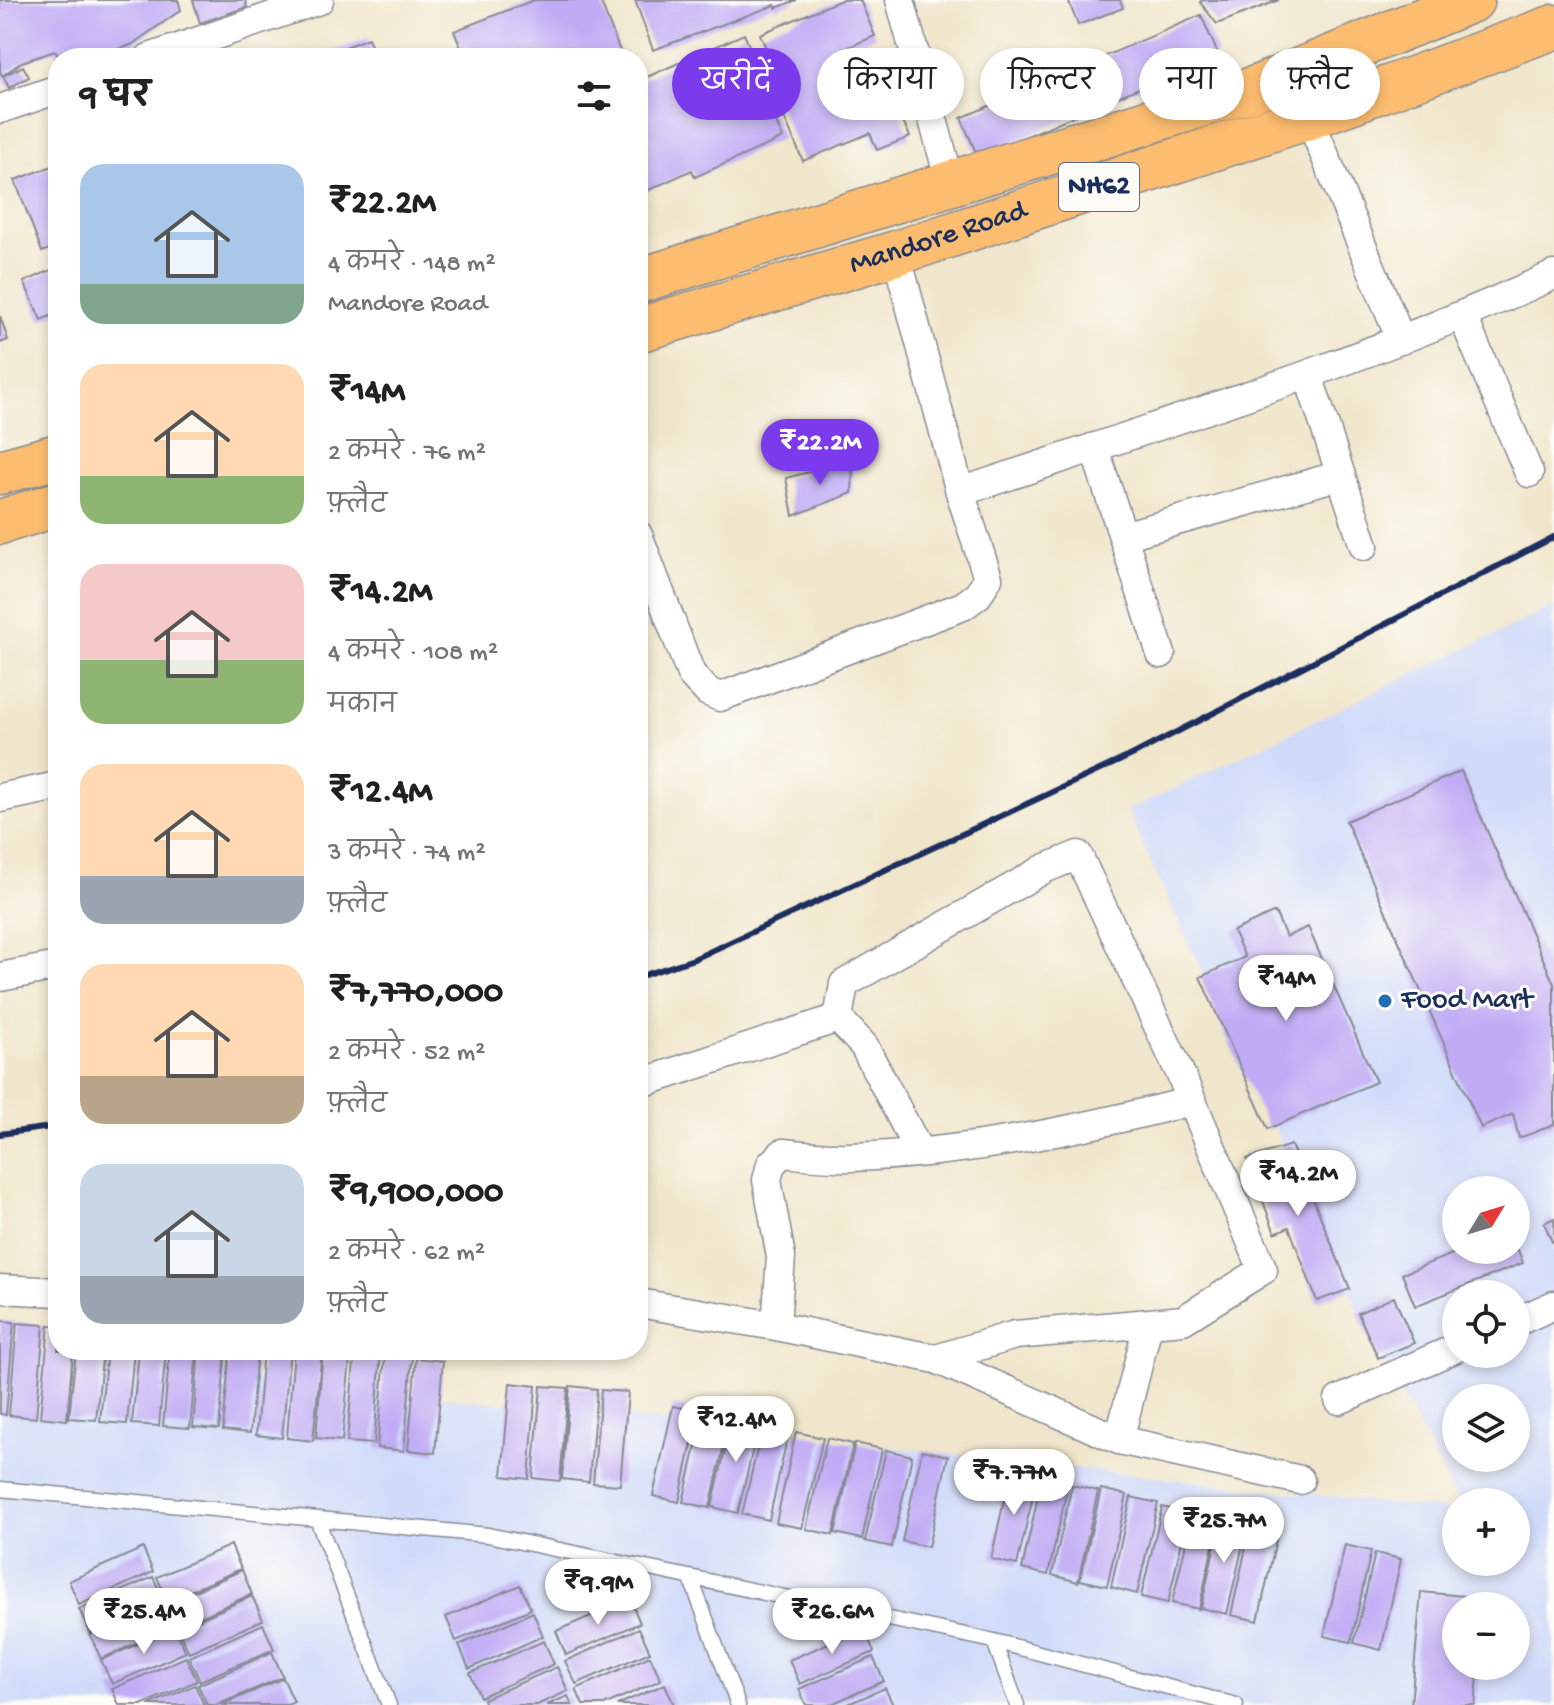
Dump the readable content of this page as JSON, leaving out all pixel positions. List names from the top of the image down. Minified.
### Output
{"streets":{"highway":["NH62","Mandore Road"]},"places":["Food Mart"],"north":"top right","page":{"chip":["खरीदें","किराया","फ़िल्टर","नया","फ़्लैट"],"heading":"9 घर","list":[{"name":"₹22.2M","note":"4 कमरे · 148 m² · Mandore Road"},{"name":"₹14M","note":"2 कमरे · 76 m² · फ़्लैट"},{"name":"₹14.2M","note":"4 कमरे · 108 m² · मकान"},{"name":"₹12.4M","note":"3 कमरे · 74 m² · फ़्लैट"},{"name":"₹7,770,000","note":"2 कमरे · 52 m² · फ़्लैट"},{"name":"₹9,900,000","note":"2 कमरे · 62 m² · फ़्लैट"}],"price":["₹22.2M","₹14M","₹14.2M","₹12.4M","₹7.77M","₹25.7M","₹9.9M","₹25.4M","₹26.6M"],"map_buttons":["+","−"]}}
